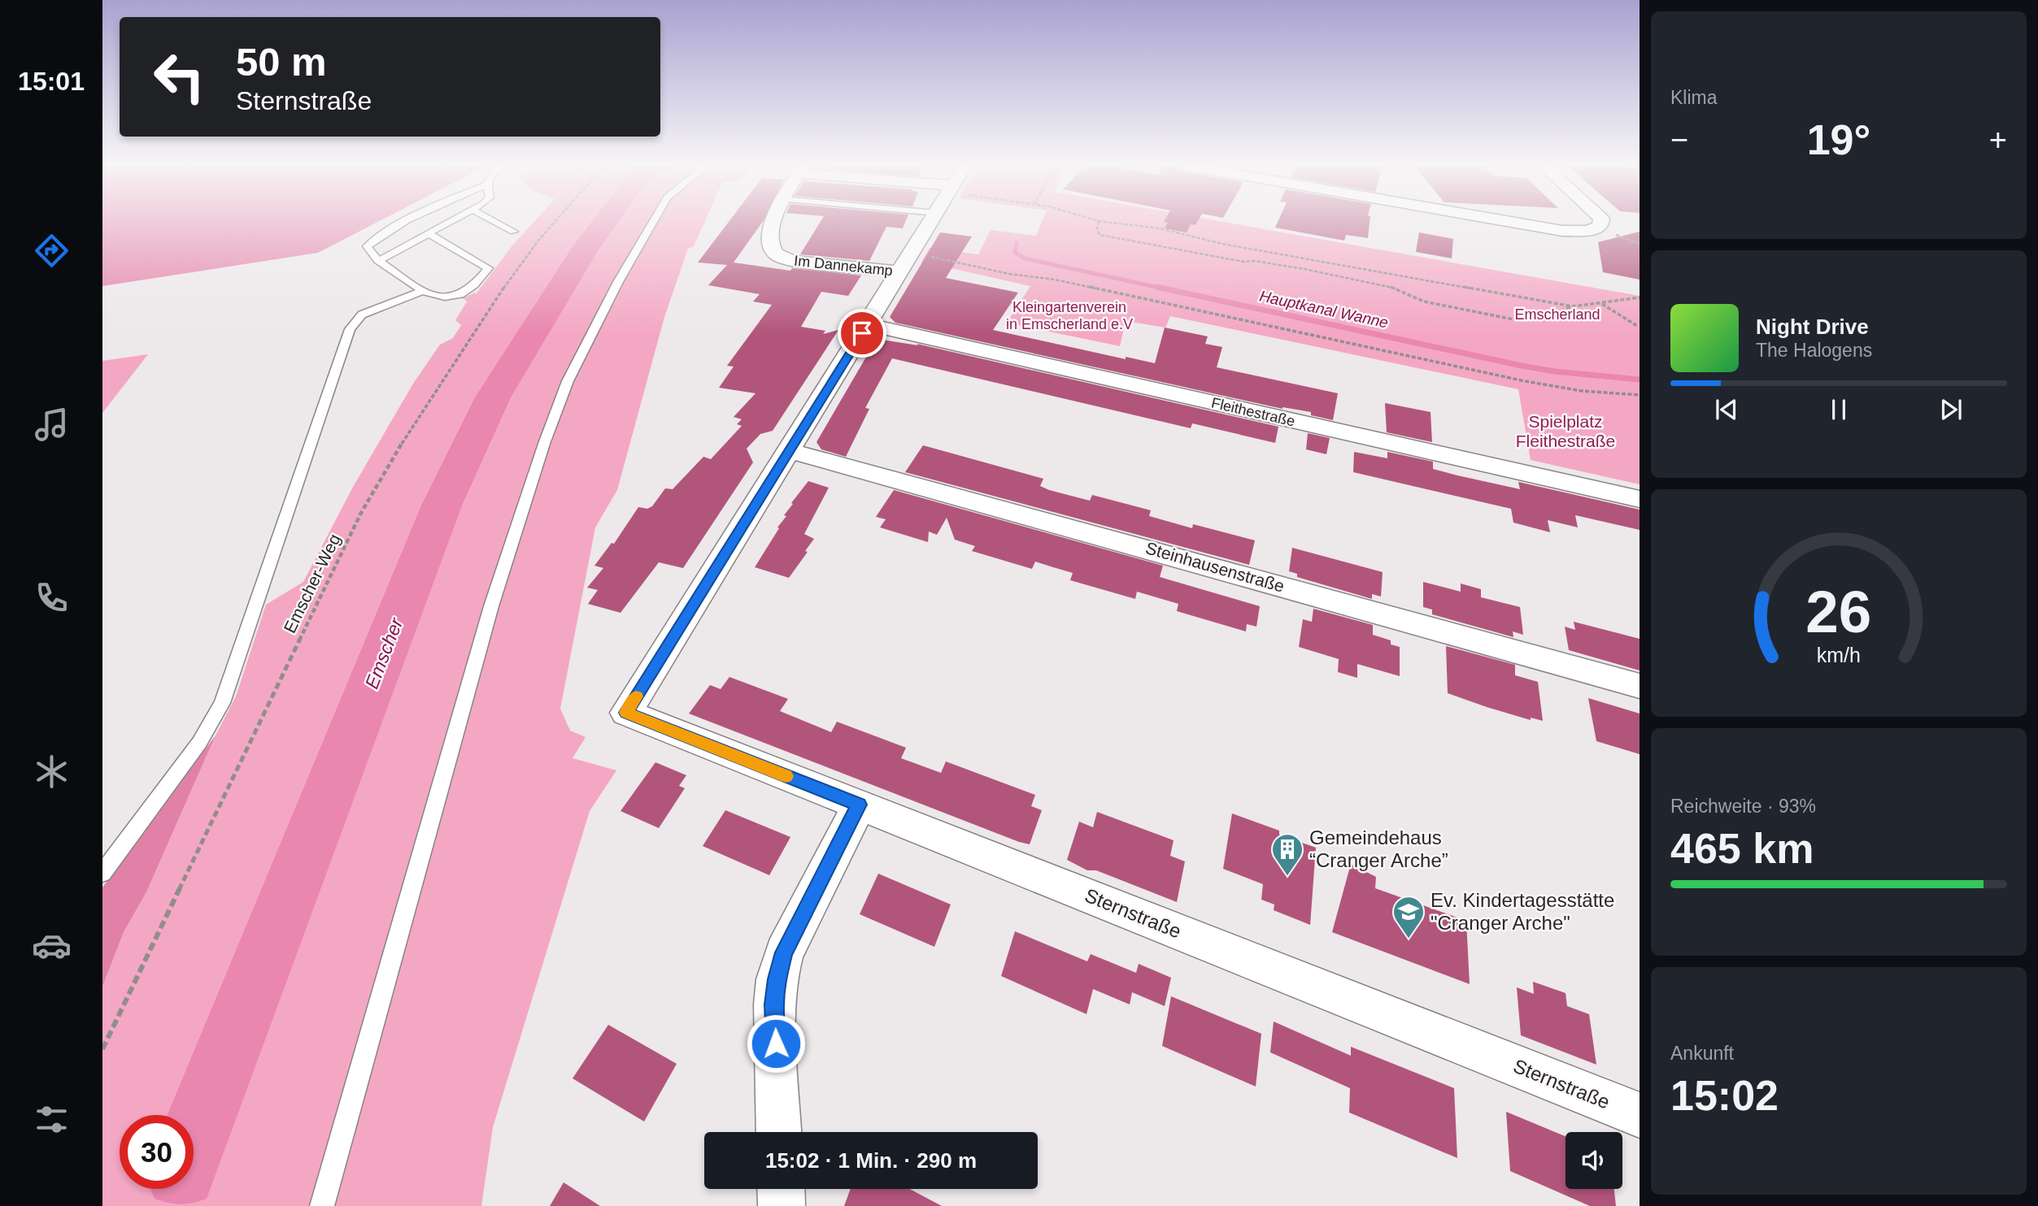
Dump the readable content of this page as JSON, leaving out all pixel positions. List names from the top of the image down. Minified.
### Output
{"streets":{"street":["Im Dannekamp","Fleithestraße","Steinhausenstraße","Sternstraße"],"path":["Emscher-Weg"]},"crossings":[["Steinhausenstraße","Sternstraße"]],"water":["Hauptkanal Wanne","Emscher"],"parks":["Kleingartenverein in Emscherland e.V","Emscherland","Spielplatz Fleithestraße"],"places":{"building":["Gemeindehaus “Cranger Arche”"],"school or university":["Ev. Kindertagesstätte \"Cranger Arche\""]},"page":{"tabs":"15:01","tile":["Klima",["Reichweite · 93%","465 km"],["Ankunft","15:02"]],"turn":["50 m","Sternstraße"],"heat":["−","19°","+"],"song":["Night Drive","The Halogens"],"limit":"30","trip":"15:02 · 1 Min. · 290 m","gauge":["26","km/h"]}}
